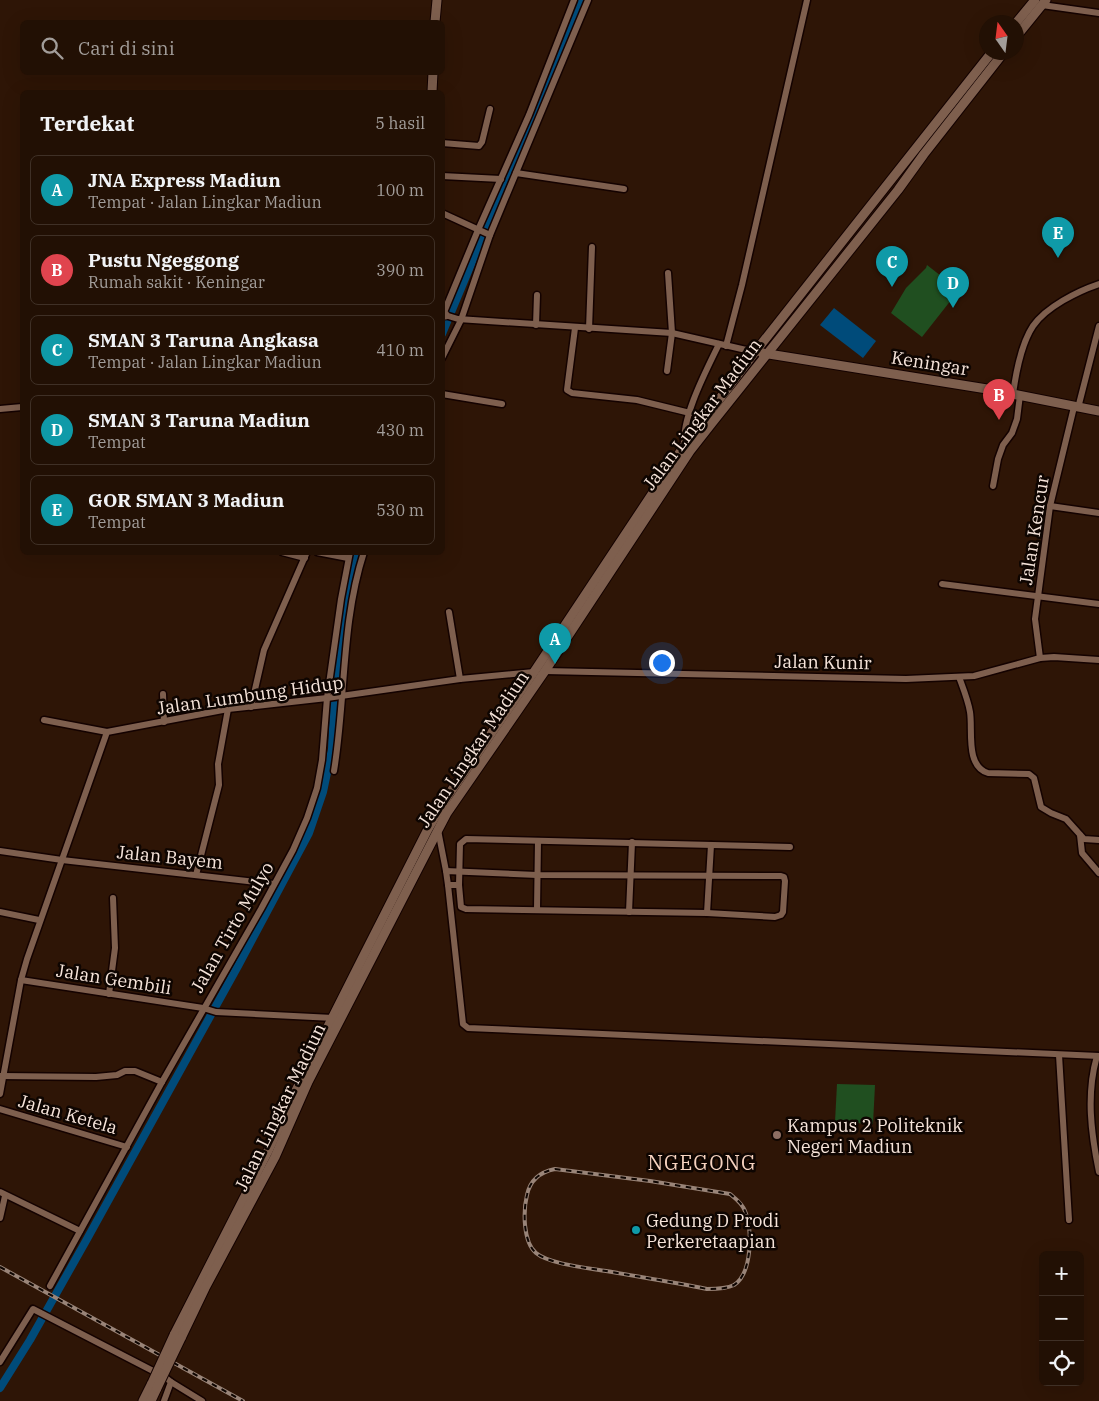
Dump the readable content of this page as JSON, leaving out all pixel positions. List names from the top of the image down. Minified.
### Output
{"streets":{"main road":["Keningar","Jalan Lingkar Madiun"],"street":["Jalan Kencur","Jalan Kunir","Jalan Lumbung Hidup","Jalan Bayem","Jalan Tirto Mulyo","Jalan Gembili","Jalan Ketela"]},"crossings":[["Keningar","Jalan Lingkar Madiun"],["Keningar","Jalan Kencur"],["Jalan Lingkar Madiun","Jalan Kunir"],["Jalan Lingkar Madiun","Jalan Lumbung Hidup"],["Jalan Lingkar Madiun","Jalan Gembili"],["Jalan Kencur","Jalan Kunir"],["Jalan Lumbung Hidup","Jalan Tirto Mulyo"],["Jalan Bayem","Jalan Tirto Mulyo"],["Jalan Tirto Mulyo","Jalan Gembili"],["Jalan Tirto Mulyo","Jalan Ketela"]],"districts":["NGEGONG"],"places":["Kampus 2 Politeknik Negeri Madiun","Gedung D Prodi Perkeretaapian"],"north":"top","page":{"search":"Cari di sini","heading":["Terdekat","5 hasil"],"list":[{"mark":"A","name":"JNA Express Madiun","note":"Tempat · Jalan Lingkar Madiun","value":"100 m"},{"mark":"B","name":"Pustu Ngeggong","note":"Rumah sakit · Keningar","value":"390 m"},{"mark":"C","name":"SMAN 3 Taruna Angkasa","note":"Tempat · Jalan Lingkar Madiun","value":"410 m"},{"mark":"D","name":"SMAN 3 Taruna Madiun","note":"Tempat","value":"430 m"},{"mark":"E","name":"GOR SMAN 3 Madiun","note":"Tempat","value":"530 m"}],"pins":["E","C","D","B","A"],"map_buttons":["+","−"]}}
